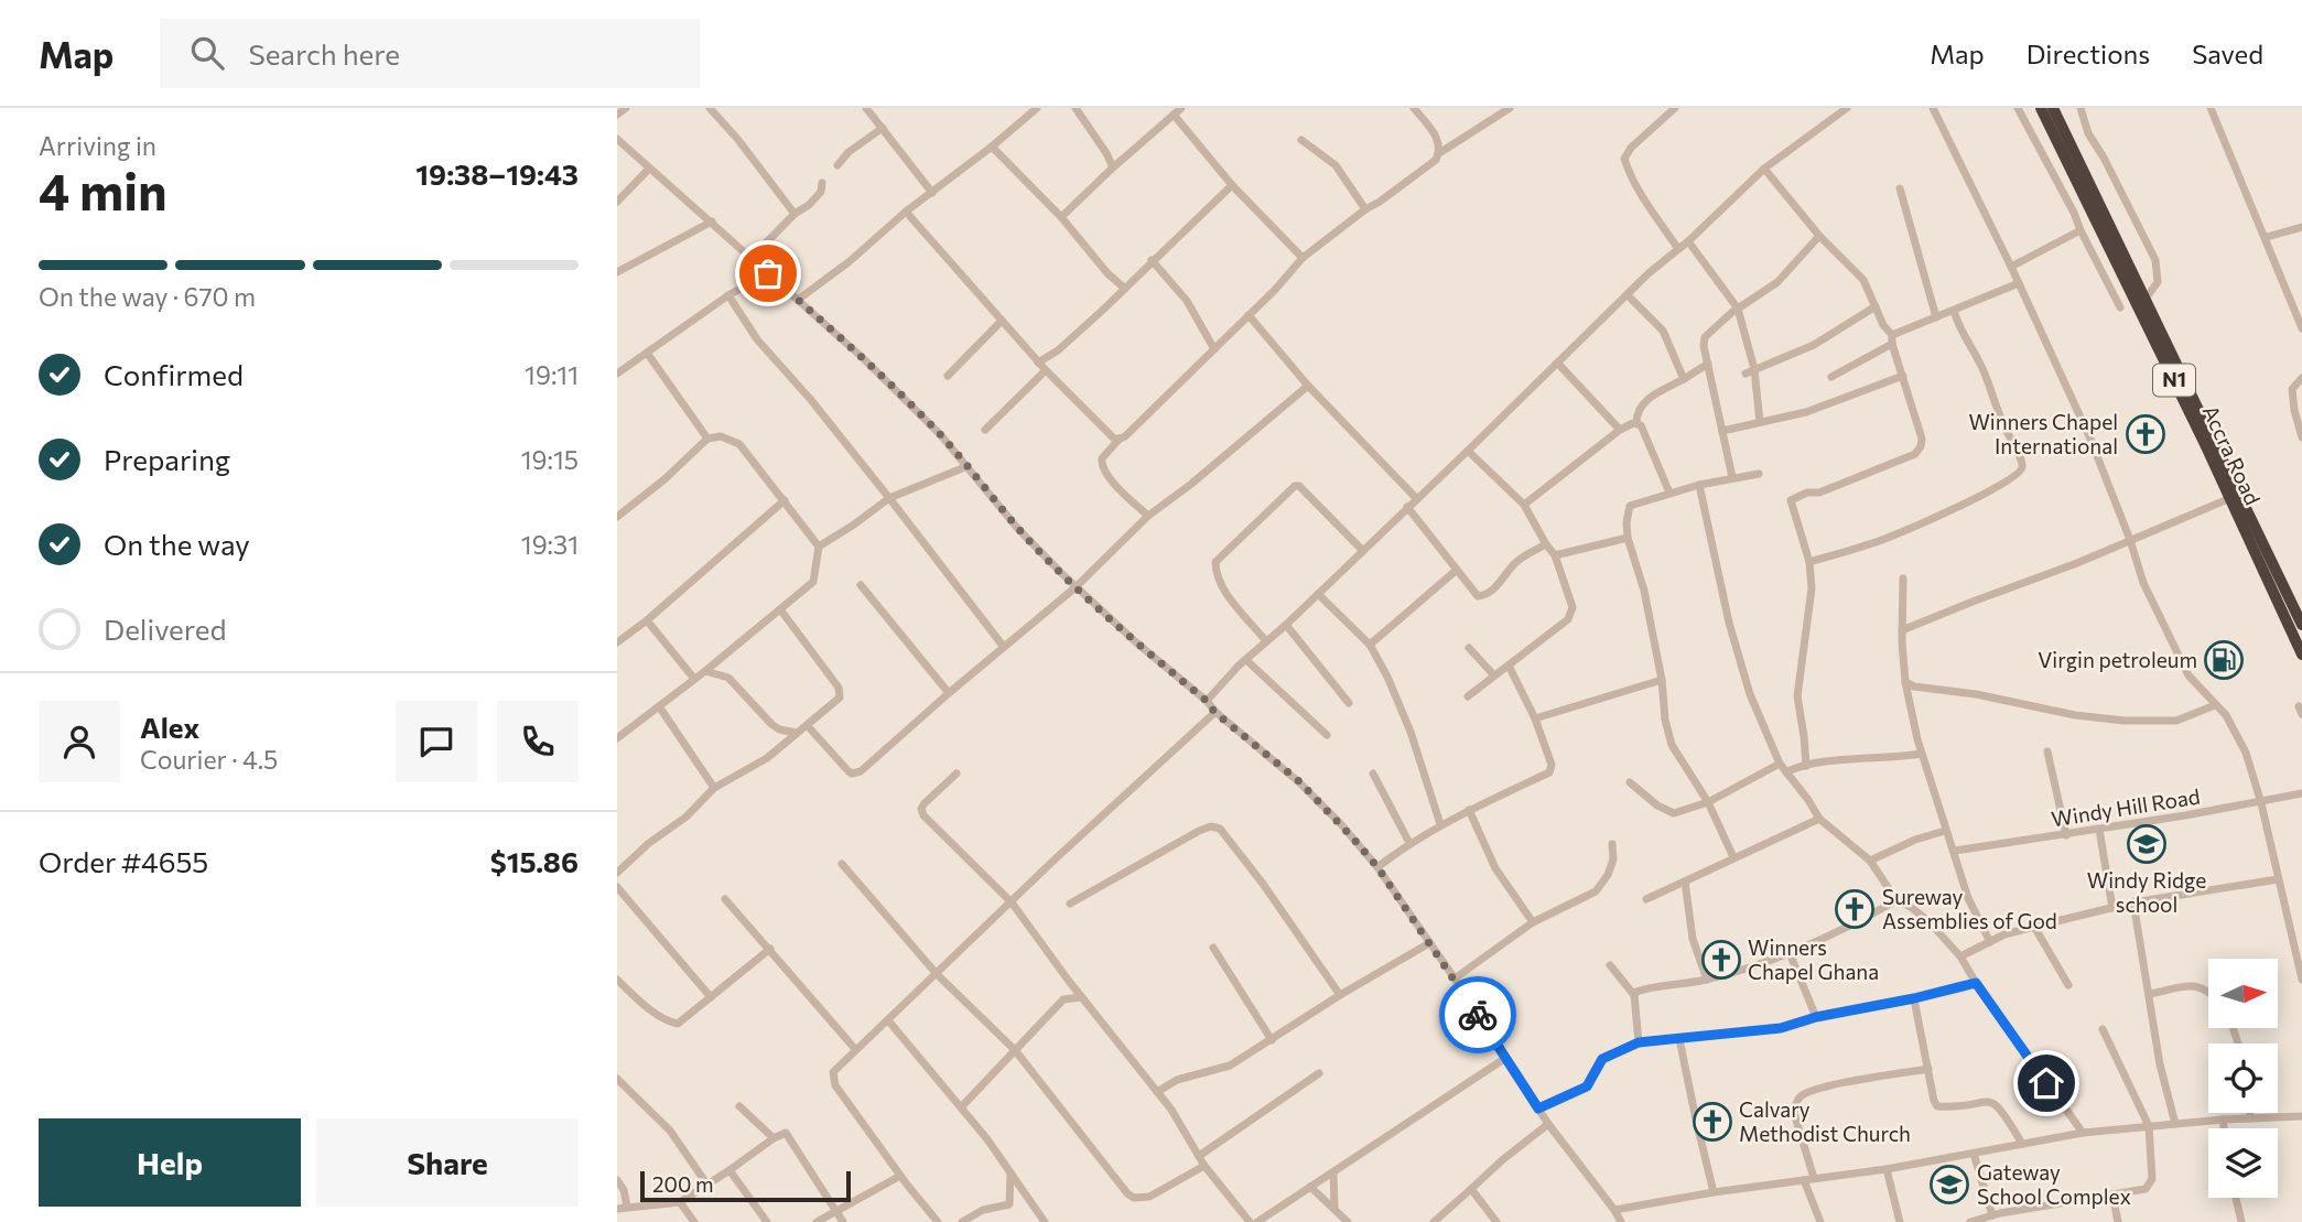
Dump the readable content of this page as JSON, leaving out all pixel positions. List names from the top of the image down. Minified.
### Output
{"streets":{"highway":["N1","Accra Road"],"street":["Windy Hill Road"]},"places":{"church":["Winners Chapel International","Sureway Assemblies of God","Winners Chapel Ghana","Calvary Methodist Church"],"fuel station":["Virgin petroleum"],"school or university":["Windy Ridge school","Gateway School Complex"]},"scale_bar":"200 m","north":"right","page":{"header":"Map","search":"Search here","nav":["Map","Directions","Saved"],"heading":["4 min","Arriving in","19:38–19:43"],"panel":["Alex","Courier · 4.5","Order #4655","$15.86"],"bar":"On the way · 670 m","list":[["Confirmed","19:11"],["Preparing","19:15"],["On the way","19:31"],"Delivered"],"buttons":["Help","Share"],"scale":"200 m"}}
